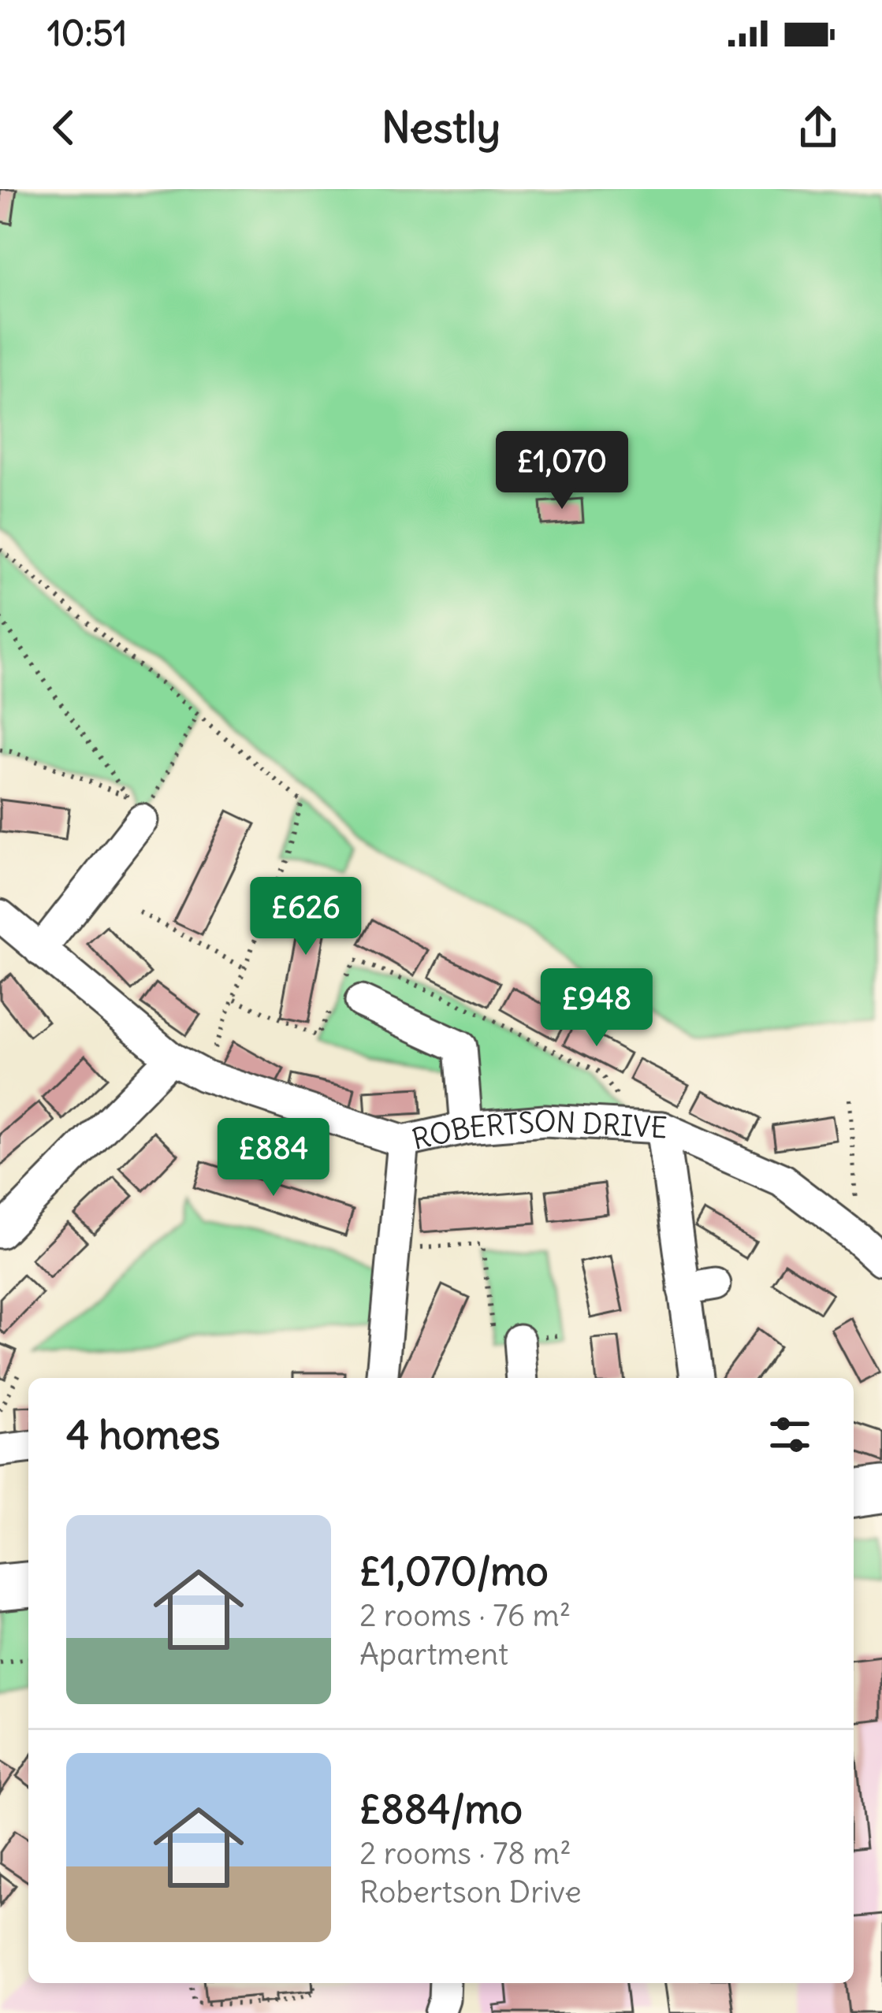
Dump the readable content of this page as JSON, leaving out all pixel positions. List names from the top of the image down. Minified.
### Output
{"streets":{"street":["ROBERTSON DRIVE"]},"page":{"status":"10:51","header":"Nestly","price":["£1,070","£626","£948","£884"],"heading":"4 homes","list":[{"name":"£1,070/mo","note":"2 rooms · 76 m² · Apartment"},{"name":"£884/mo","note":"2 rooms · 78 m² · Robertson Drive"}]}}
